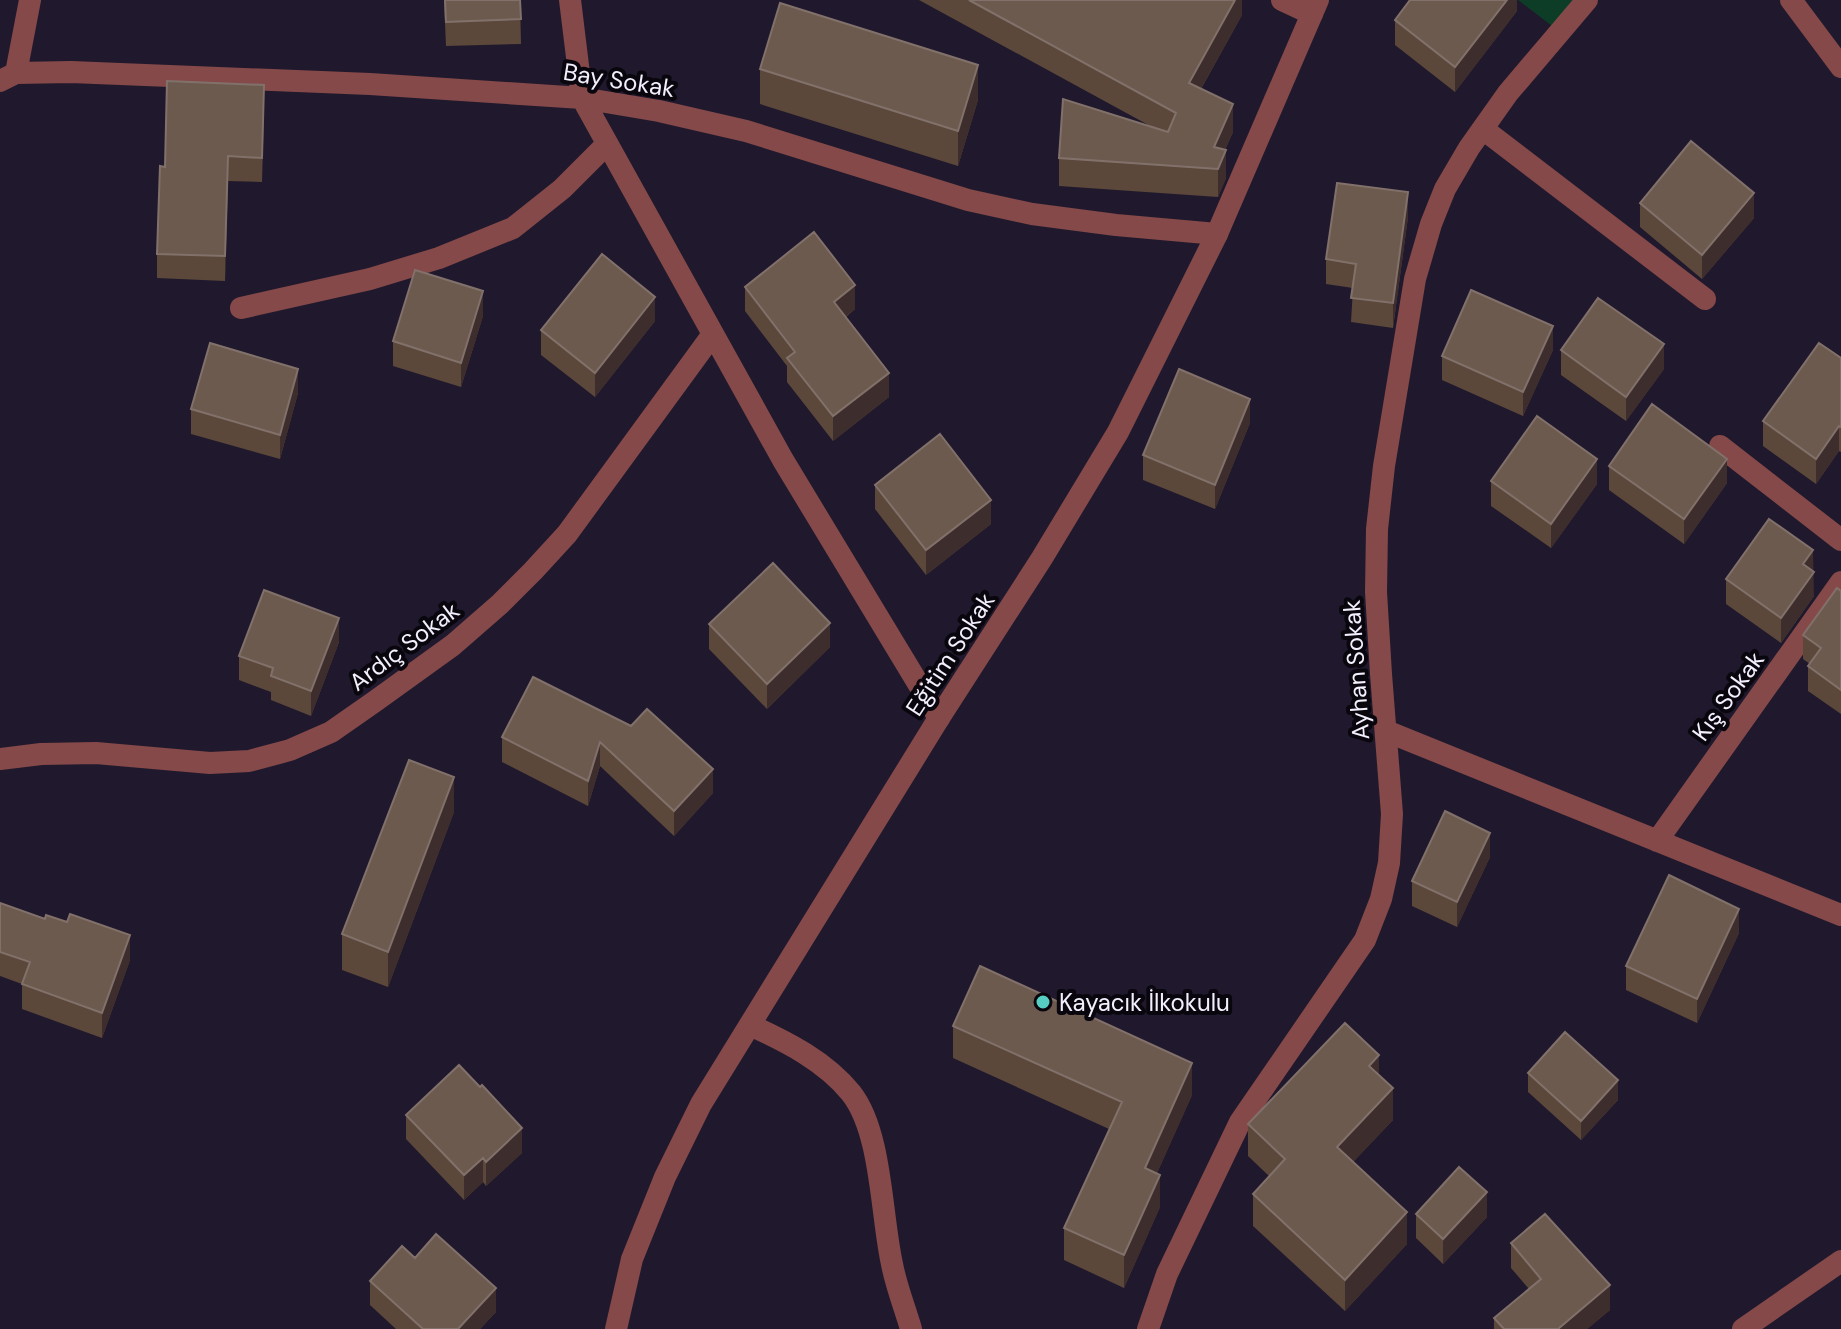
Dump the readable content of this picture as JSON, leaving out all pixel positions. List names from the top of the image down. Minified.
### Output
{"streets":{"street":["Bay Sokak","Ardıç Sokak","Eğitim Sokak","Ayhan Sokak","Kış Sokak"]},"crossings":[["Bay Sokak","Eğitim Sokak"]],"places":["Kayacık İlkokulu"]}
